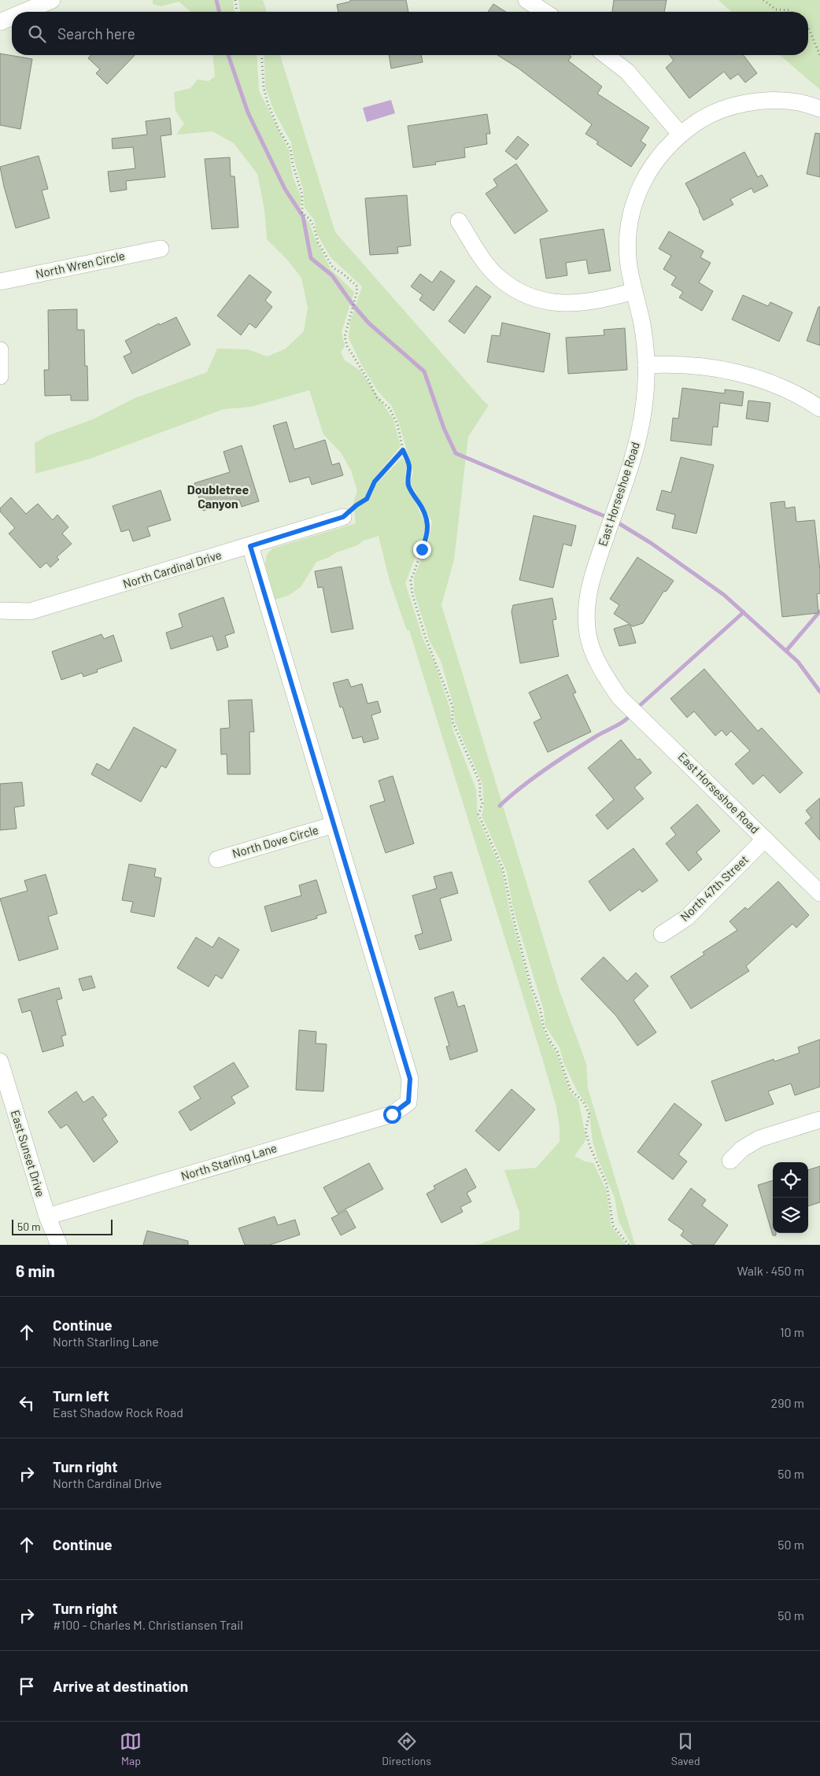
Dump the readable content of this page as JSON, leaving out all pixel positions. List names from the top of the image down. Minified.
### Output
{"streets":{"street":["North Wren Circle","East Horseshoe Road","North Cardinal Drive","North Dove Circle","North 47th Street","East Sunset Drive","North Starling Lane"]},"crossings":[["East Horseshoe Road","North 47th Street"],["North Dove Circle","North Starling Lane"],["East Sunset Drive","North Starling Lane"]],"districts":["Doubletree Canyon"],"scale_bar":"50 m","page":{"search":"Search here","scale":"50 m","heading":["6 min","Walk · 450 m"],"list":[["Continue","North Starling Lane","10 m"],["Turn left","East Shadow Rock Road","290 m"],["Turn right","North Cardinal Drive","50 m"],["Continue","50 m"],["Turn right","#100 - Charles M. Christiansen Trail","50 m"],"Arrive at destination"],"nav":["Map","Directions","Saved"]}}
